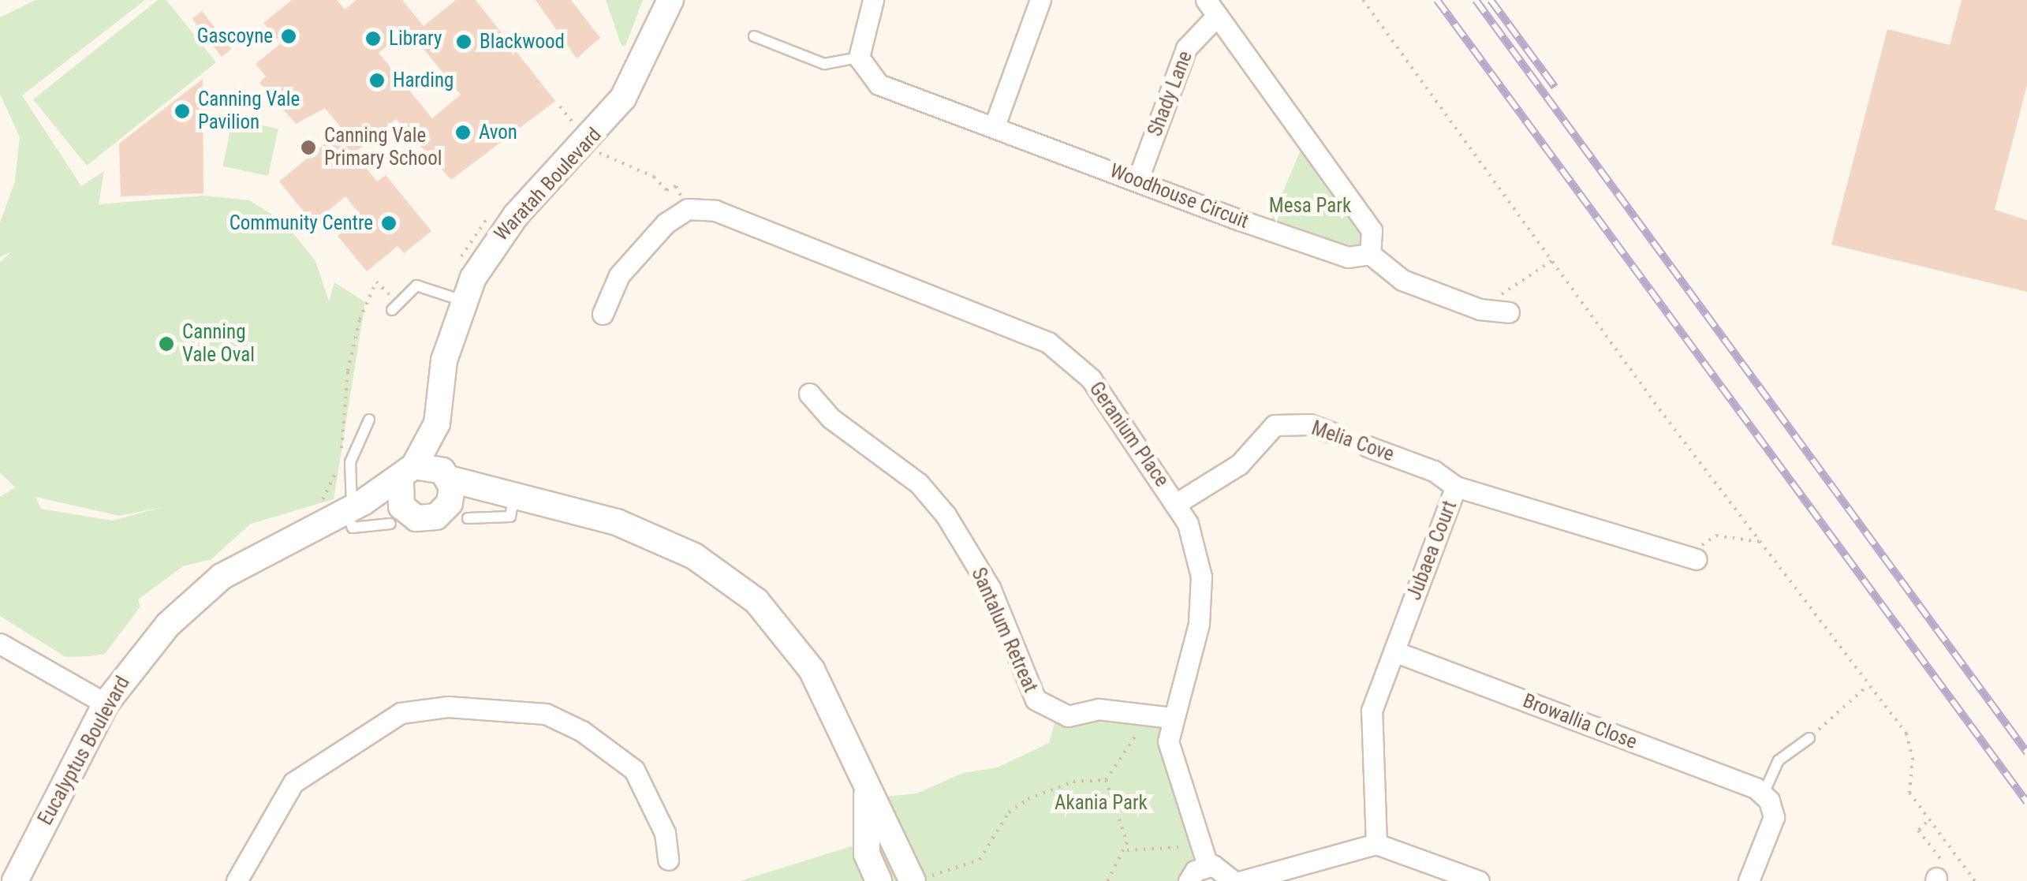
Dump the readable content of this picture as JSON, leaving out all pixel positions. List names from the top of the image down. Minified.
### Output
{"streets":{"street":["Shady Lane","Waratah Boulevard","Woodhouse Circuit","Geranium Place","Melia Cove","Jubaea Court","Santalum Retreat","Browallia Close","Eucalyptus Boulevard"]},"crossings":[["Shady Lane","Woodhouse Circuit"],["Waratah Boulevard","Eucalyptus Boulevard"],["Geranium Place","Melia Cove"],["Geranium Place","Santalum Retreat"],["Melia Cove","Jubaea Court"],["Jubaea Court","Browallia Close"]],"parks":["Mesa Park","Akania Park"],"places":["Gascoyne","Library","Blackwood","Harding","Canning Vale Pavilion","Avon","Canning Vale Primary School","Community Centre","Canning Vale Oval"]}
